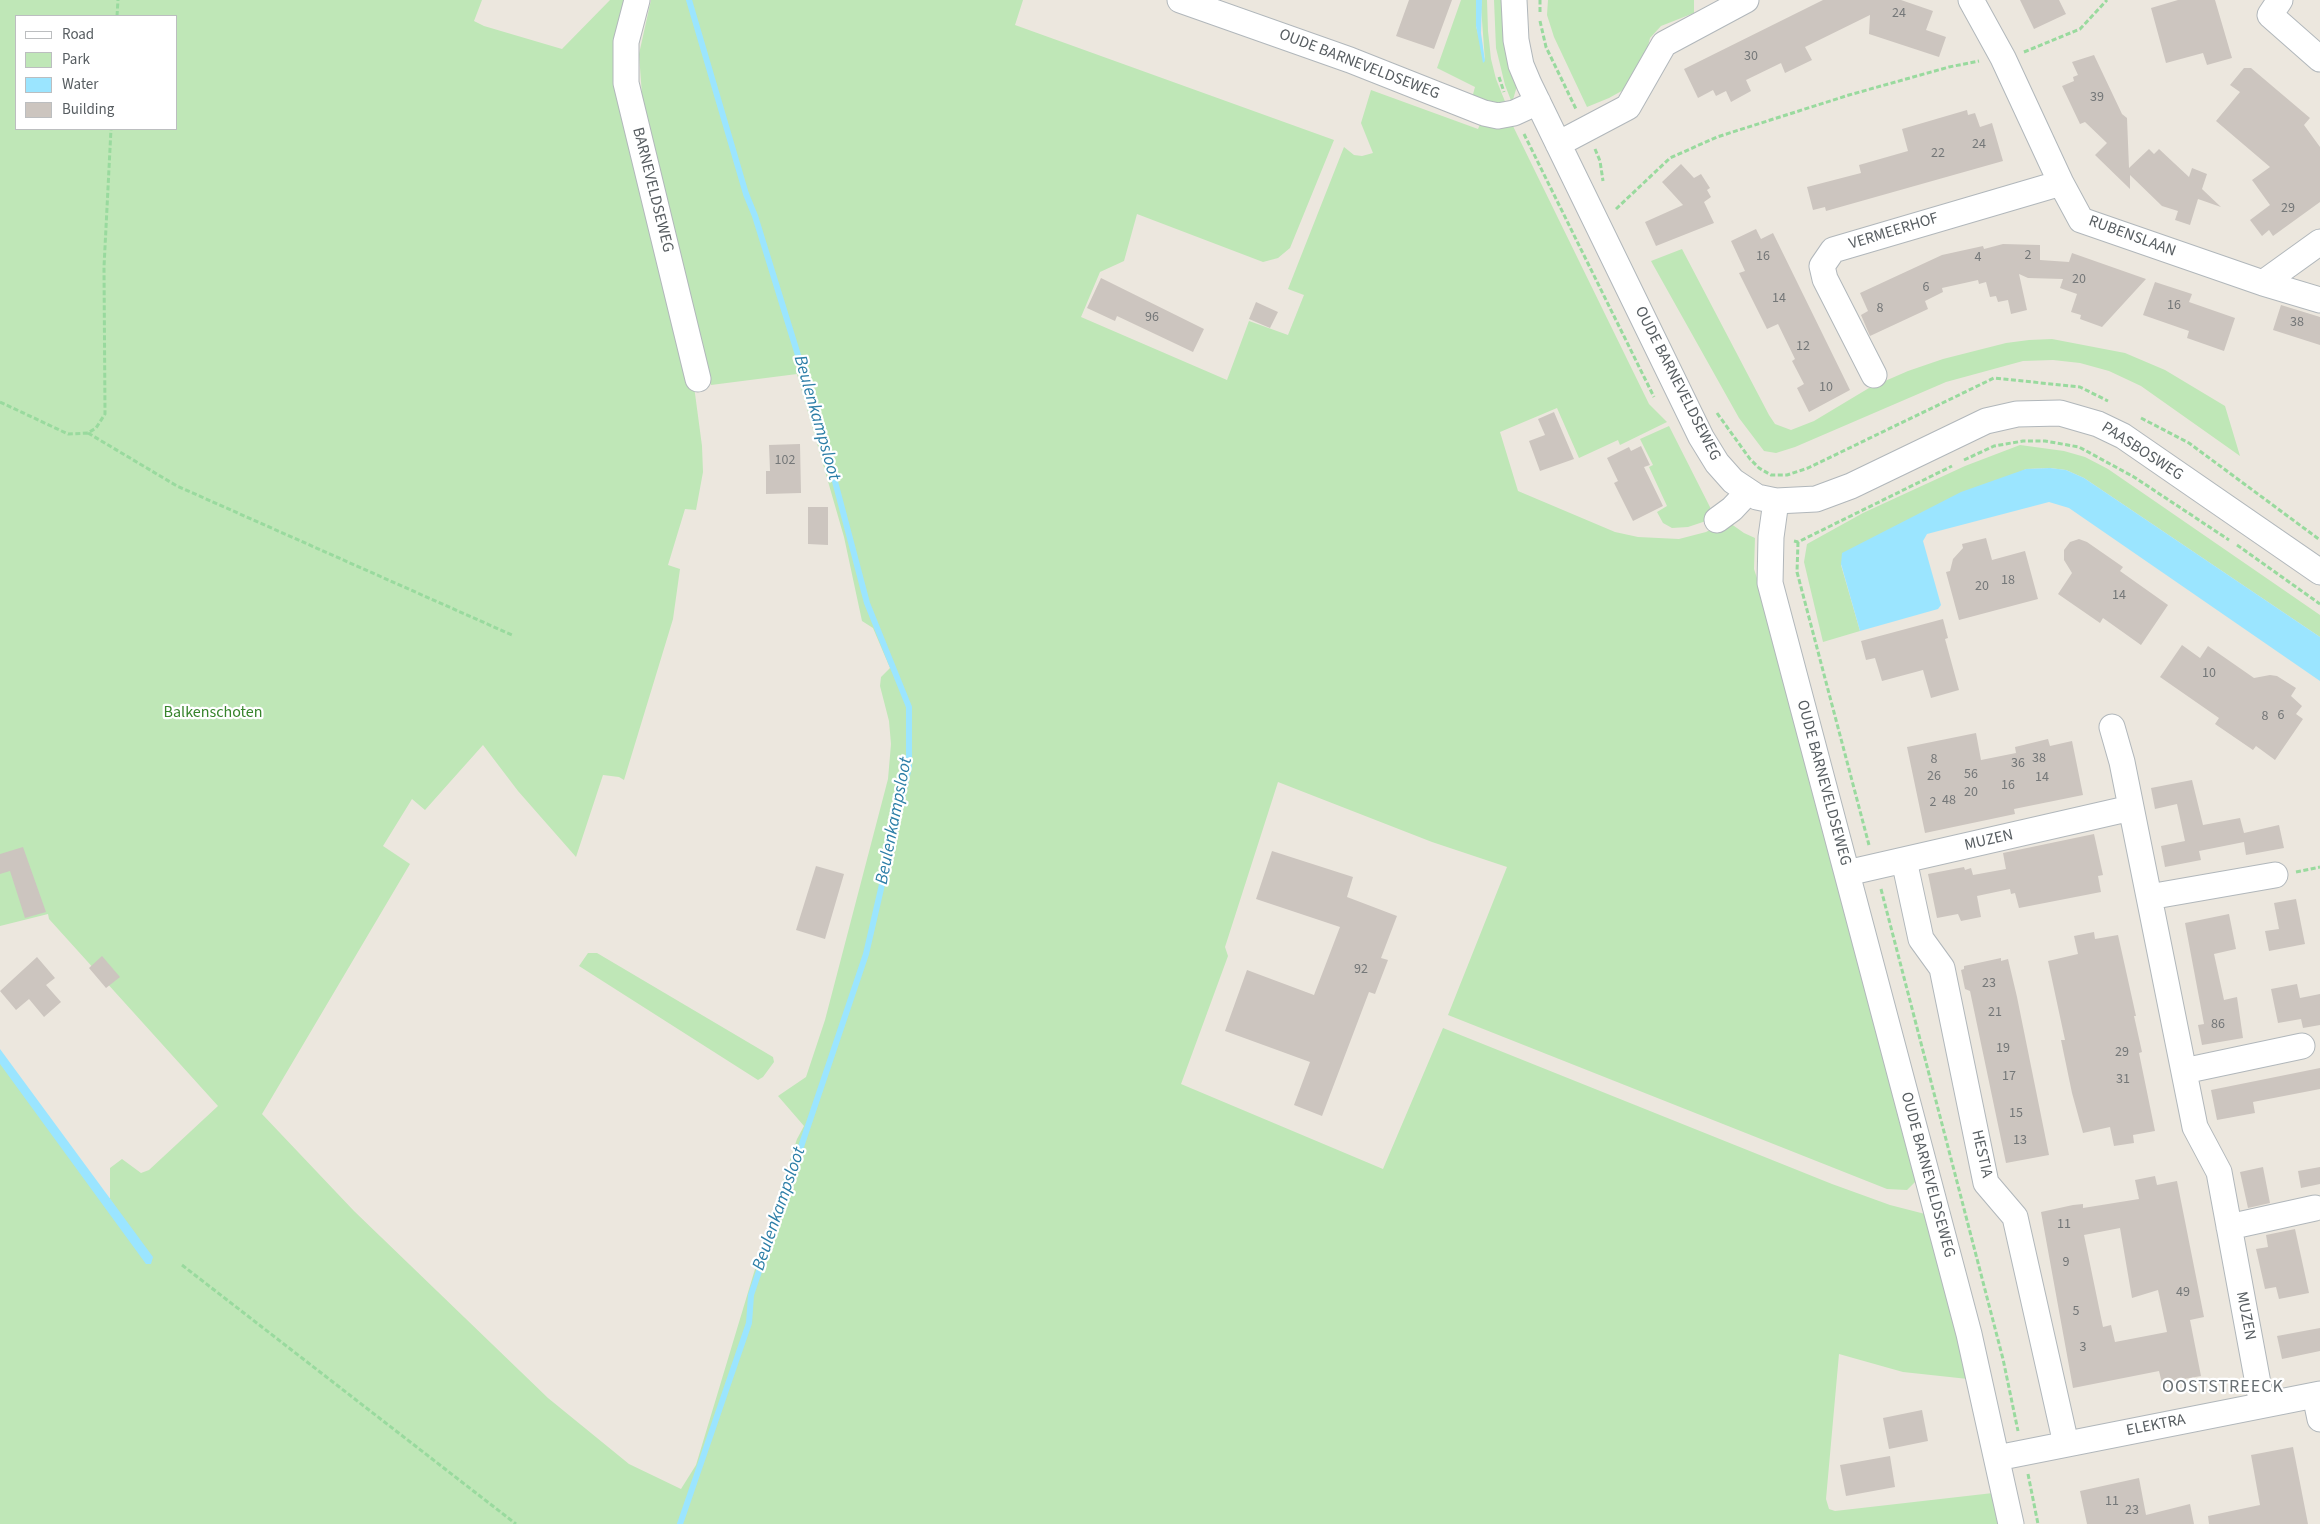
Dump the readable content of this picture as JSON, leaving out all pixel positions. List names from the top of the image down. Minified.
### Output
{"streets":{"street":["OUDE BARNEVELDSEWEG","BARNEVELDSEWEG","VERMEERHOF","RUBENSLAAN","PAASBOSWEG","MUZEN","HESTIA","ELEKTRA"]},"crossings":[["OUDE BARNEVELDSEWEG","PAASBOSWEG"],["OUDE BARNEVELDSEWEG","MUZEN"],["OUDE BARNEVELDSEWEG","ELEKTRA"],["VERMEERHOF","RUBENSLAAN"],["MUZEN","HESTIA"],["MUZEN","ELEKTRA"],["HESTIA","ELEKTRA"]],"districts":["OOSTSTREECK"],"water":["Beulenkampsloot"],"parks":["Balkenschoten"],"house_numbers":["24","30","39","24","22","29","2","16","4","20","6","14","16","8","96","38","12","10","102","18","20","14","10","6","8","38","8","36","56","26","14","16","20","48","2","92","23","21","86","19","29","17","31","15","13","11","9","49","5","3","11","23"],"legend":["Road","Park","Water","Building"]}
